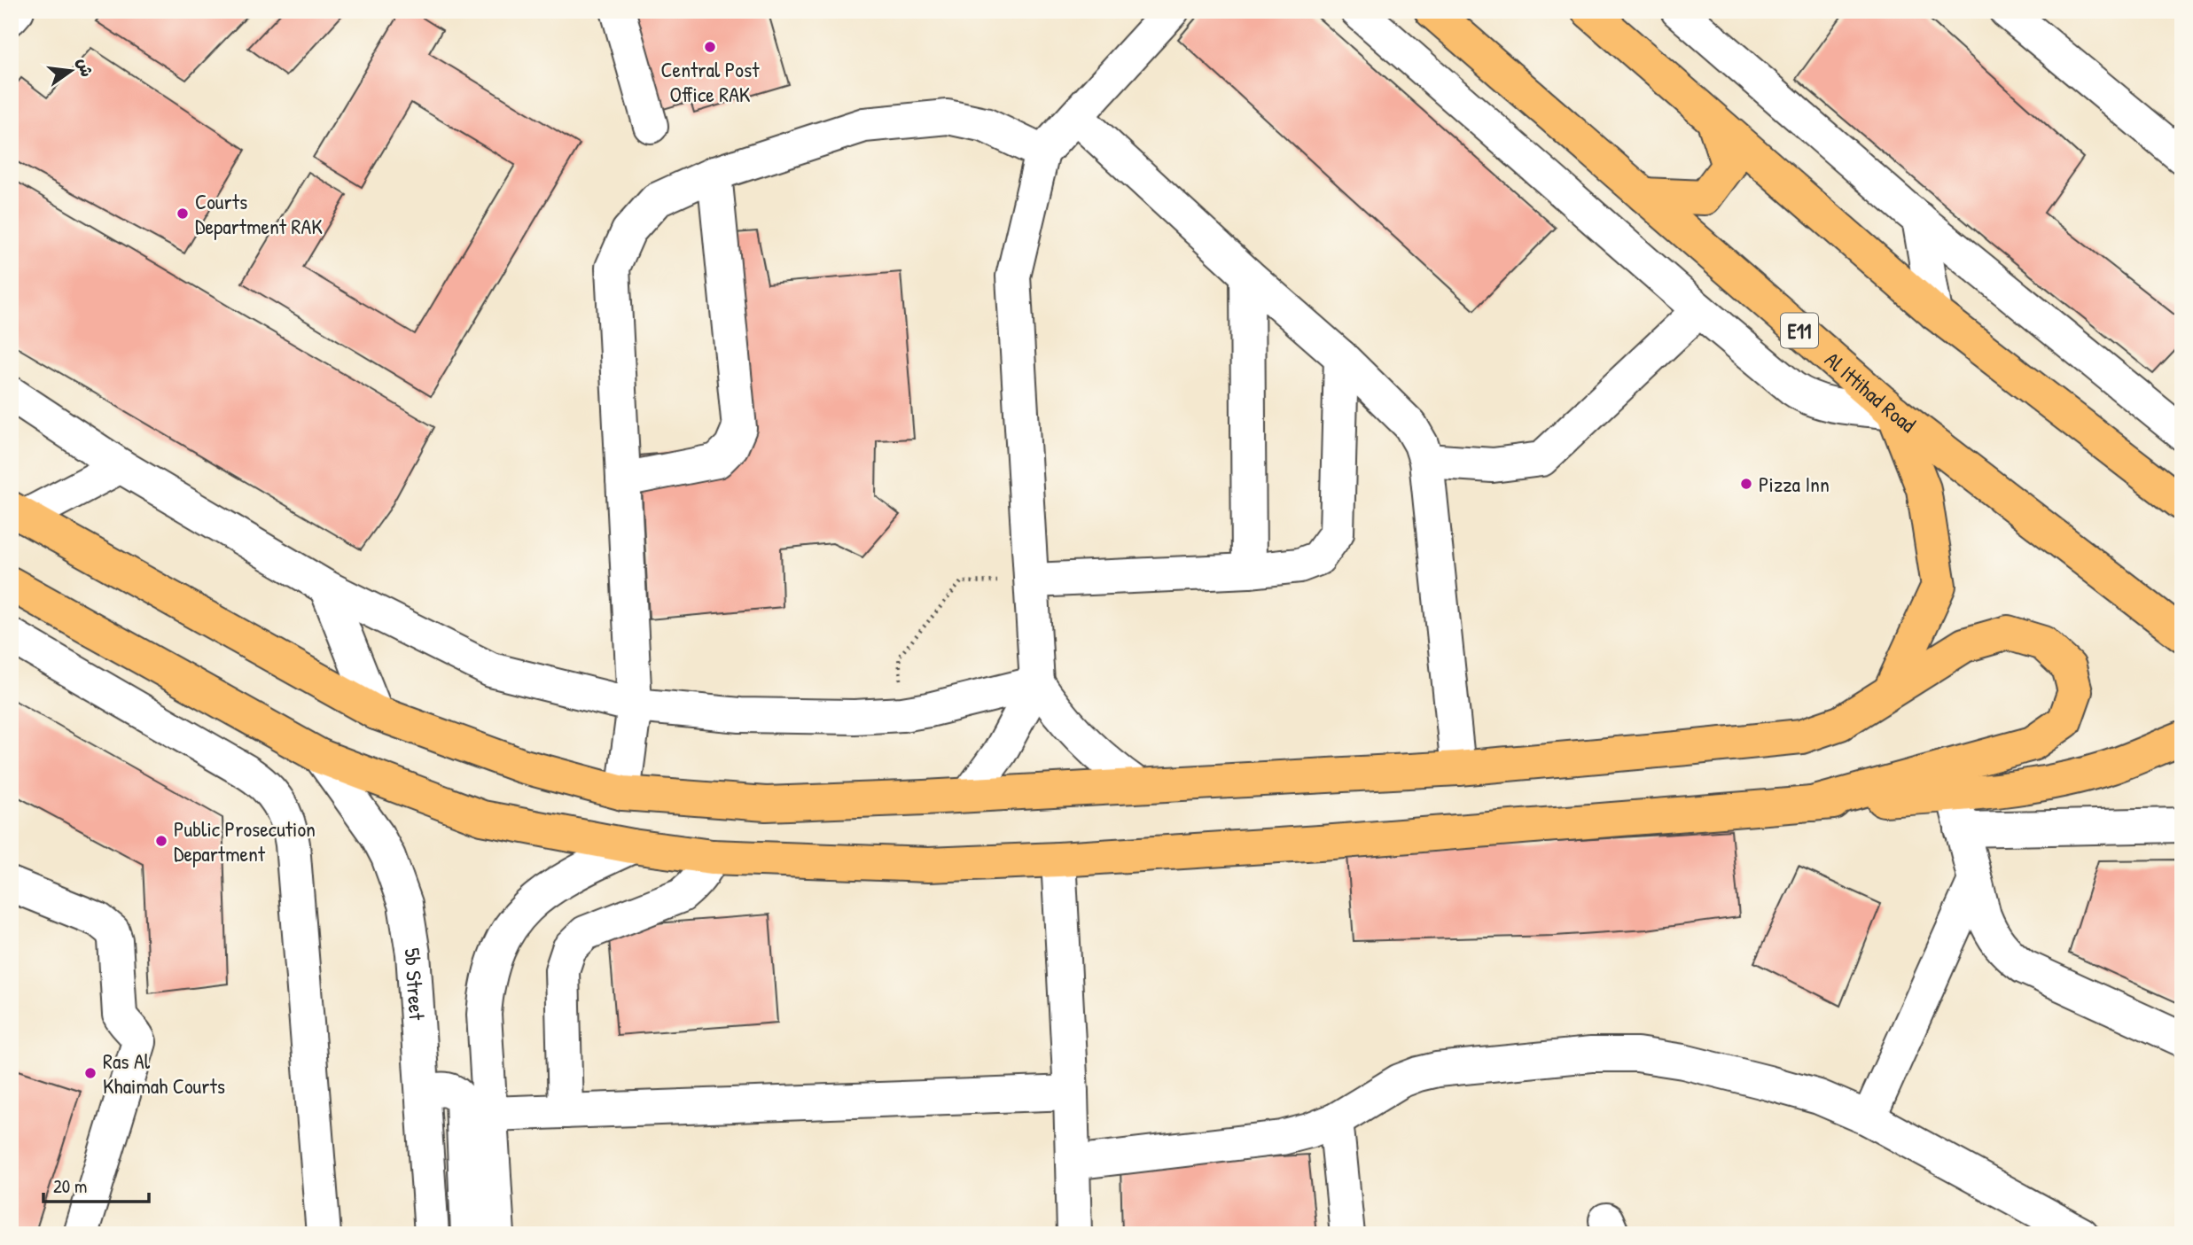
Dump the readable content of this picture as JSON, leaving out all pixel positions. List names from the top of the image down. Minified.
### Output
{"streets":{"main road":["E11","Al Ittihad Road"],"street":["5b Street"]},"places":["Central Post Office RAK","Courts Department RAK","Pizza Inn","Public Prosecution Department","Ras Al Khaimah Courts"],"scale_bar":"20 m","north":"right"}
